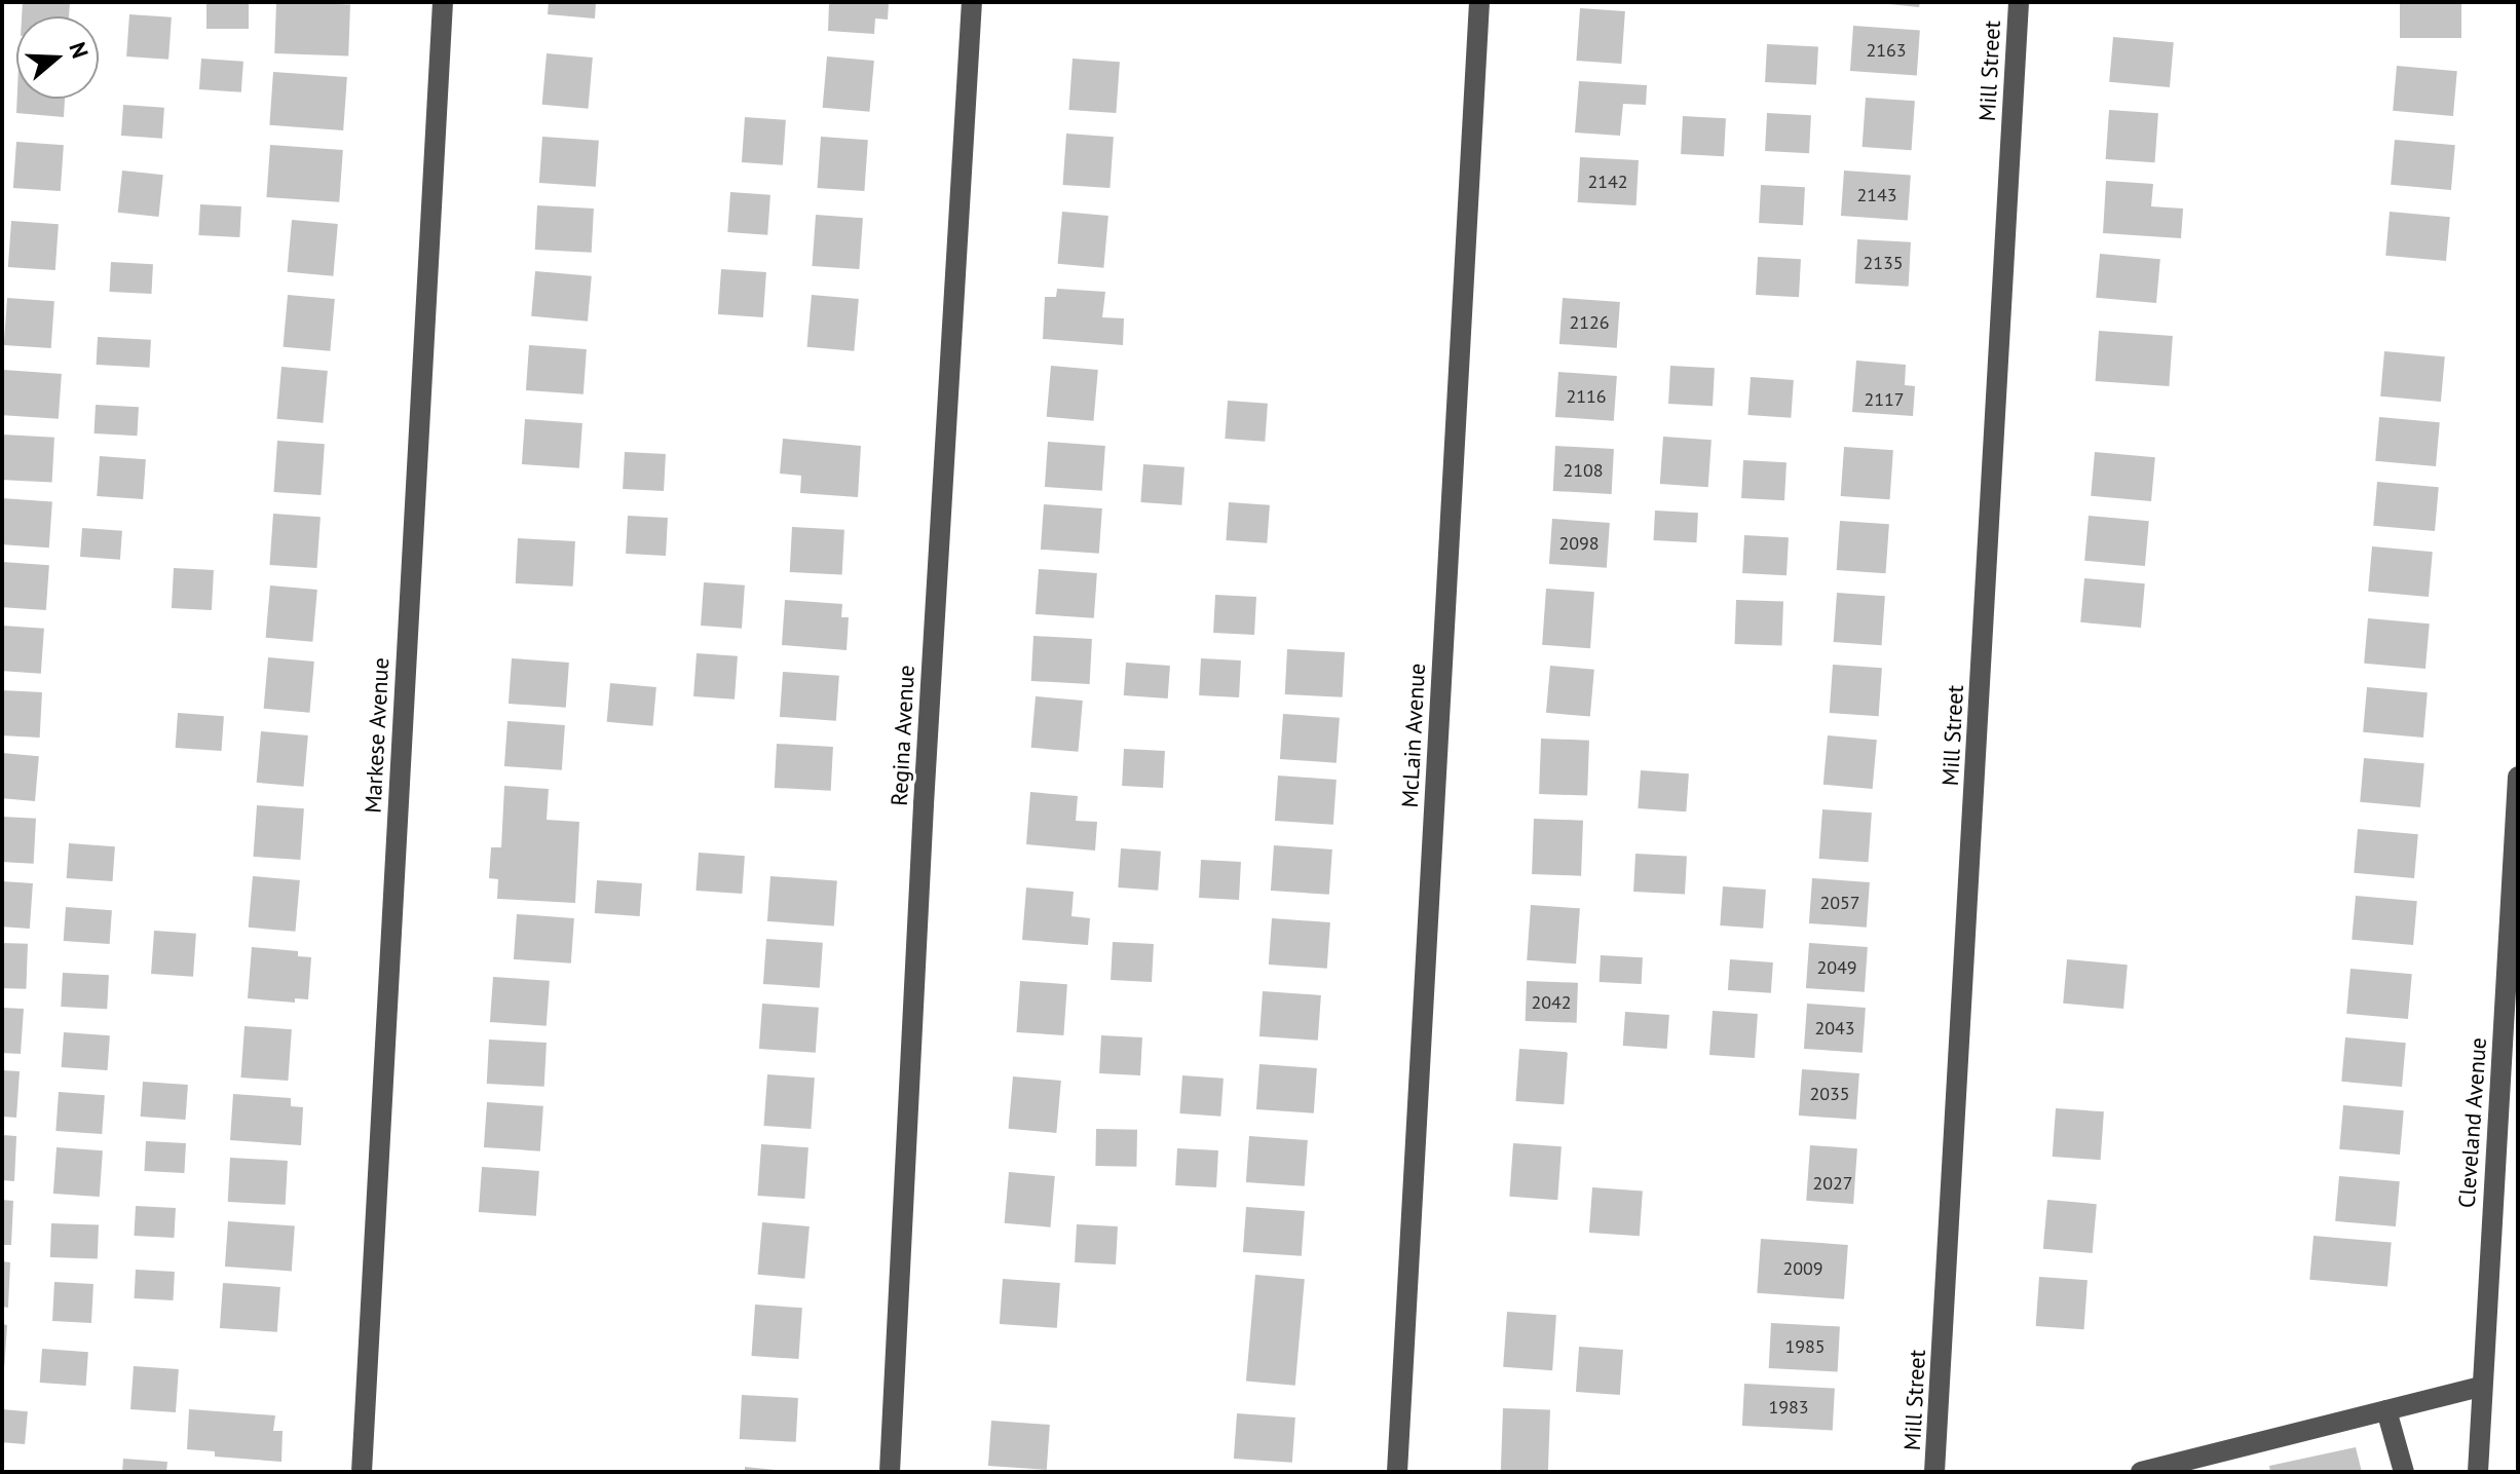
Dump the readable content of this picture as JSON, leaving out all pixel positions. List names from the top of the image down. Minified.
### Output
{"streets":{"street":["Mill Street","Markese Avenue","Regina Avenue","McLain Avenue","Cleveland Avenue"]},"house_numbers":["2163","2142","2143","2135","2126","2116","2117","2108","2098","2057","2049","2042","2043","2035","2027","2009","1985","1983"],"north":"right"}
